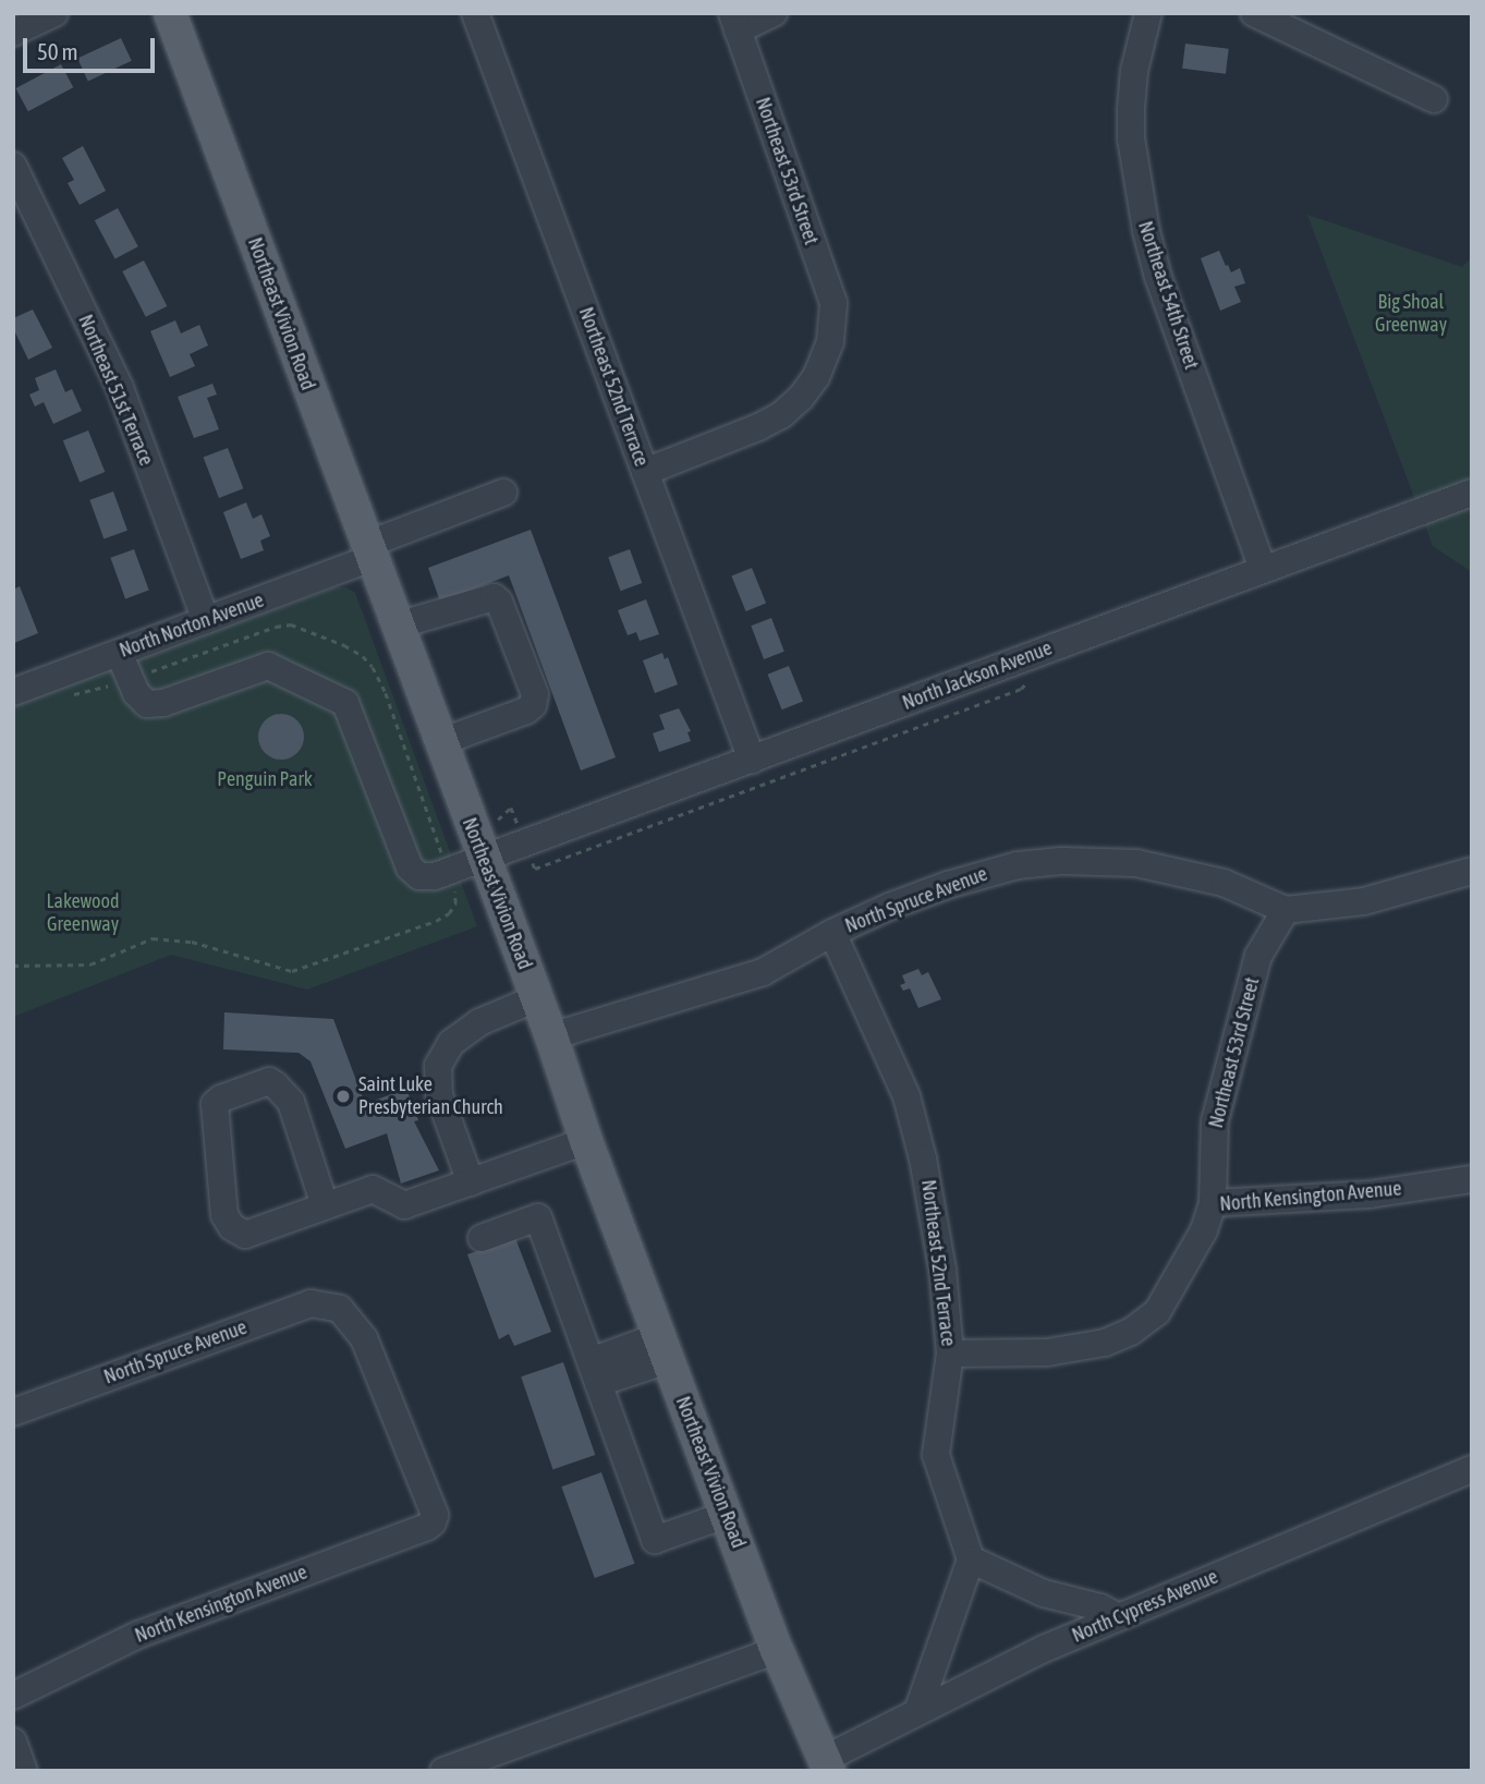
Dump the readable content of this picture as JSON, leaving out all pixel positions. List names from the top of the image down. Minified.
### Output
{"streets":{"main road":["Northeast Vivion Road"],"street":["Northeast 53rd Street","Northeast 54th Street","Northeast 52nd Terrace","Northeast 51st Terrace","North Norton Avenue","North Jackson Avenue","North Spruce Avenue","North Kensington Avenue","North Cypress Avenue"]},"crossings":[["Northeast 53rd Street","Northeast 52nd Terrace"],["Northeast 53rd Street","North Spruce Avenue"],["Northeast 53rd Street","North Kensington Avenue"],["Northeast 54th Street","North Jackson Avenue"],["Northeast Vivion Road","North Norton Avenue"],["Northeast Vivion Road","North Jackson Avenue"],["Northeast Vivion Road","North Spruce Avenue"],["Northeast Vivion Road","North Cypress Avenue"],["Northeast 52nd Terrace","North Jackson Avenue"],["Northeast 52nd Terrace","North Spruce Avenue"],["Northeast 52nd Terrace","North Kensington Avenue"],["Northeast 51st Terrace","North Norton Avenue"],["North Spruce Avenue","North Kensington Avenue"]],"parks":["Big Shoal Greenway","Penguin Park","Lakewood Greenway"],"places":["Saint Luke Presbyterian Church"],"scale_bar":"50 m"}
